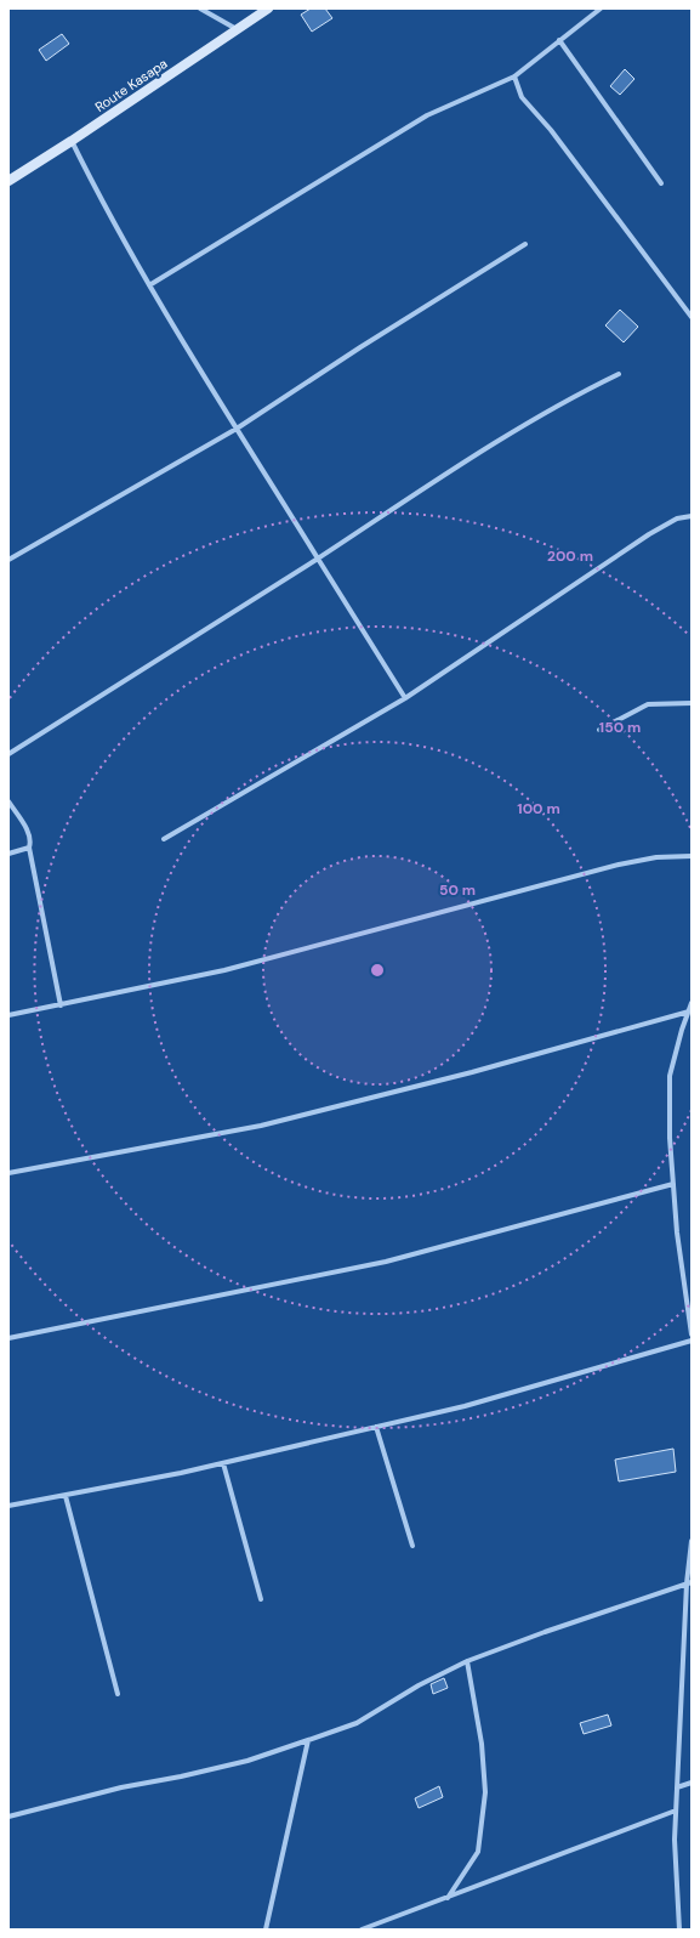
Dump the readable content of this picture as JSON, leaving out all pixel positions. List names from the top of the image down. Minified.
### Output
{"streets":{"main road":["Route Kasapa"]},"rings":["200 m","150 m","100 m","50 m"]}
